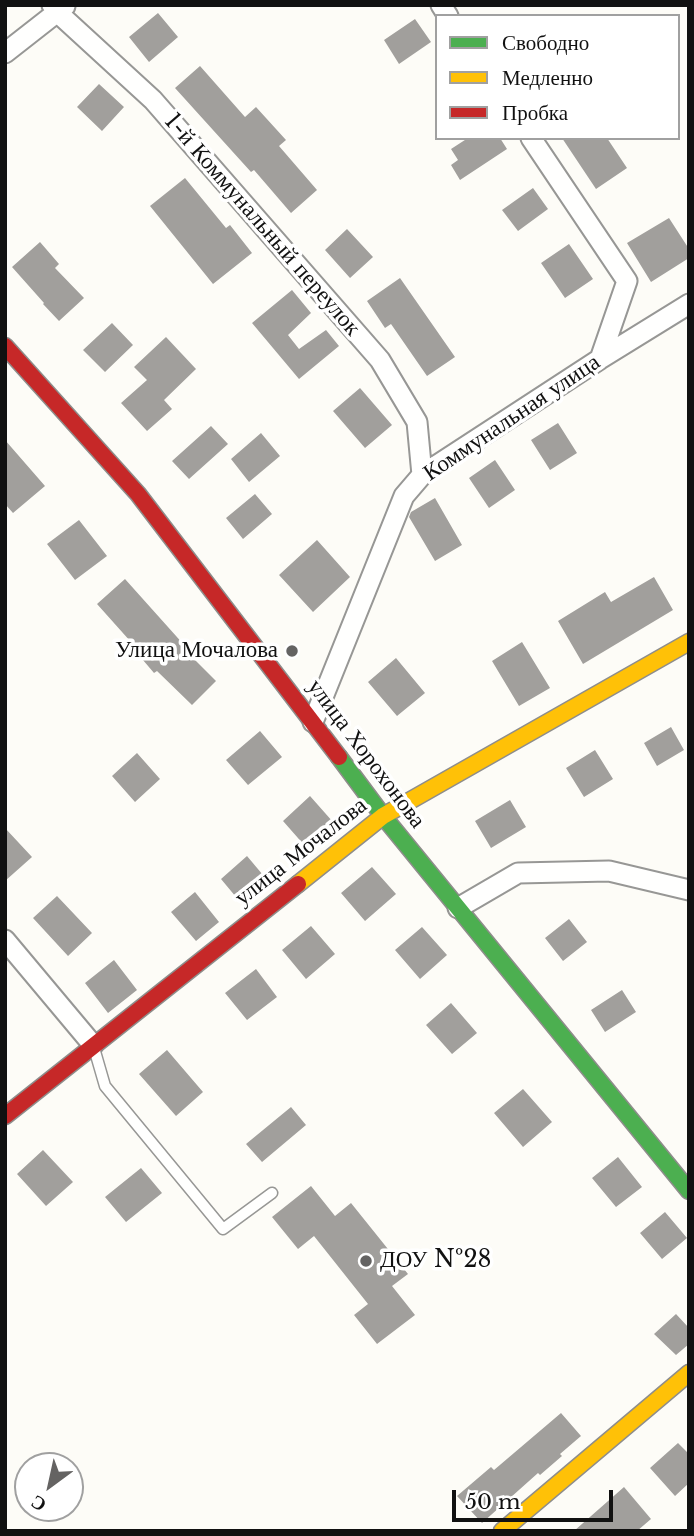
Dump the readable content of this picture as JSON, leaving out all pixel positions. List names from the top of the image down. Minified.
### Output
{"streets":{"street":["1-й Коммунальный переулок","Коммунальная улица","улица Хорохонова","улица Мочалова"]},"crossings":[["1-й Коммунальный переулок","Коммунальная улица"],["Коммунальная улица","улица Хорохонова"],["улица Хорохонова","улица Мочалова"]],"places":["Улица Мочалова","ДОУ №28"],"legend":["Свободно","Медленно","Пробка"],"scale_bar":"50 m","north":"bottom left"}
